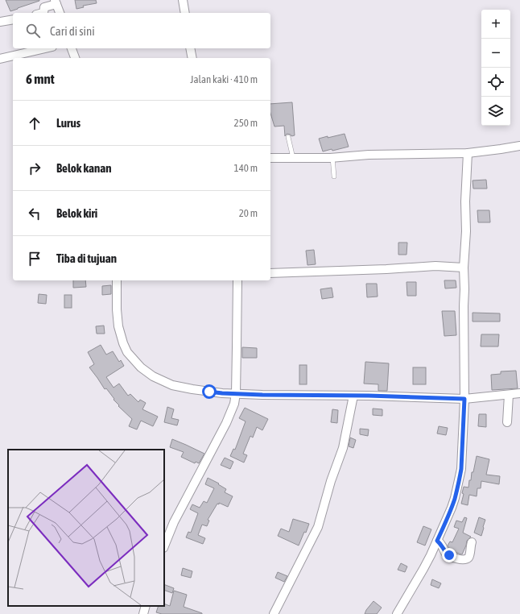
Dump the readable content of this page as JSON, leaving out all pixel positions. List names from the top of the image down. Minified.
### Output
{"page":{"map_buttons":["+","−"],"search":"Cari di sini","heading":["6 mnt","Jalan kaki · 410 m"],"list":[["Lurus","250 m"],["Belok kanan","140 m"],["Belok kiri","20 m"],"Tiba di tujuan"]}}
